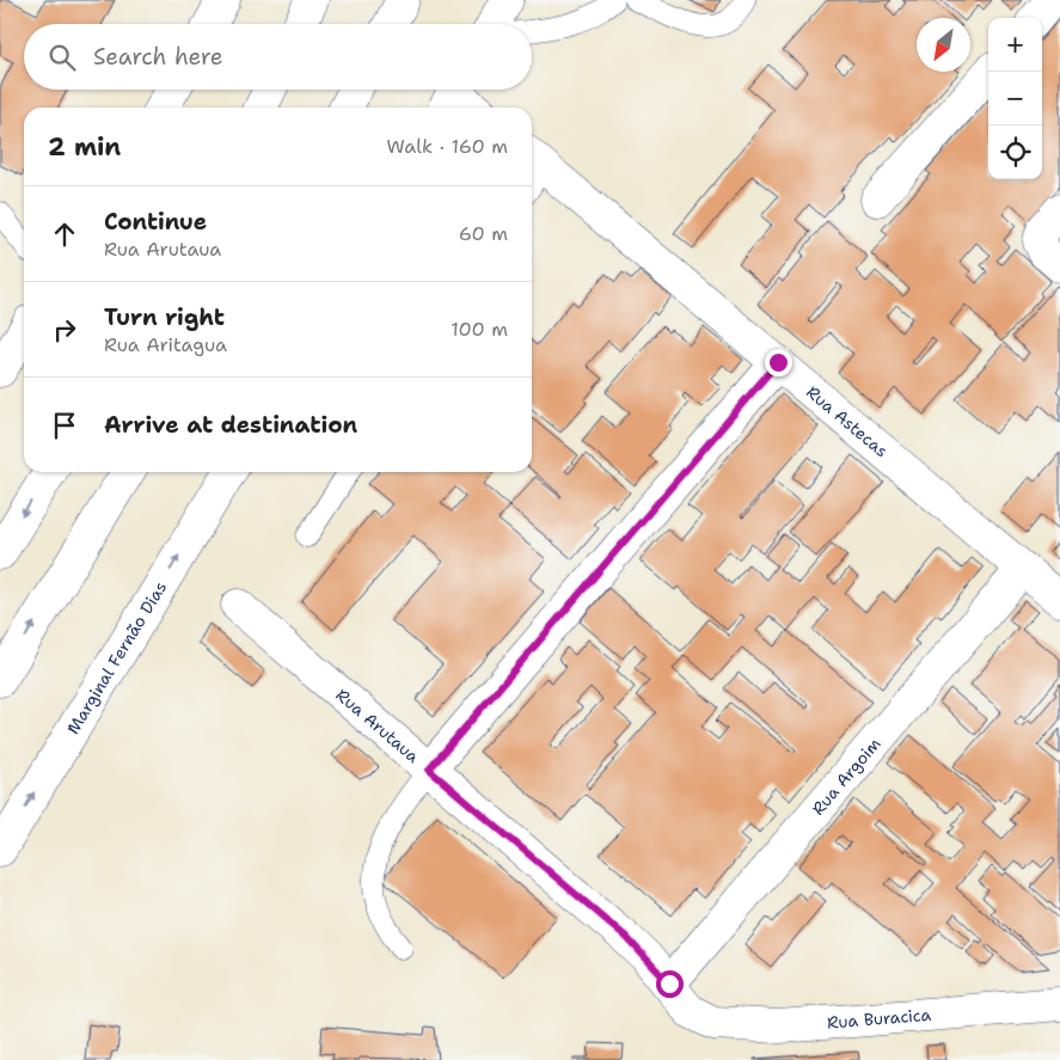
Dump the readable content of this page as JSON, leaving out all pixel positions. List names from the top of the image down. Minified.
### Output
{"streets":{"main road":["Rua Astecas","Marginal Fernão Dias","Rua Arutaua","Rua Argoim","Rua Buracica"]},"crossings":[["Rua Astecas","Rua Argoim"],["Rua Arutaua","Rua Argoim"],["Rua Arutaua","Rua Buracica"]],"north":"bottom left","page":{"map_buttons":["+","−"],"search":"Search here","heading":["2 min","Walk · 160 m"],"list":[["Continue","Rua Arutaua","60 m"],["Turn right","Rua Aritagua","100 m"],"Arrive at destination"]}}
